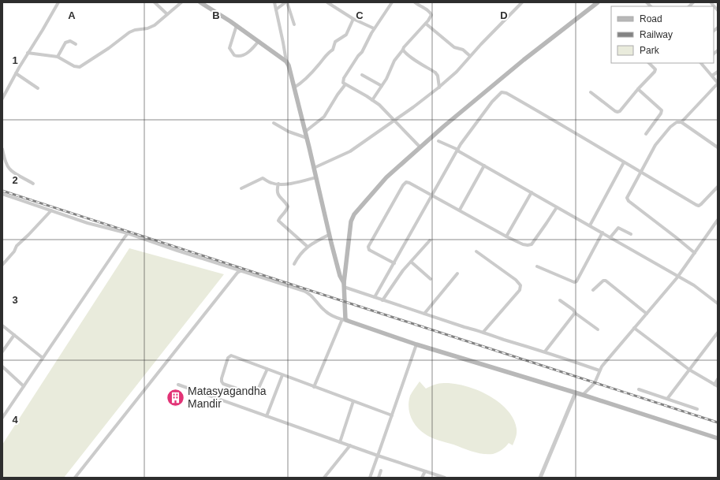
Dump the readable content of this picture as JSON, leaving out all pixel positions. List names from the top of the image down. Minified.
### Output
{"places":{"building":["Matasyagandha Mandir"]},"legend":["Road","Railway","Park"],"grid":{"columns":["A","B","C","D"],"rows":["1","2","3","4"]}}
